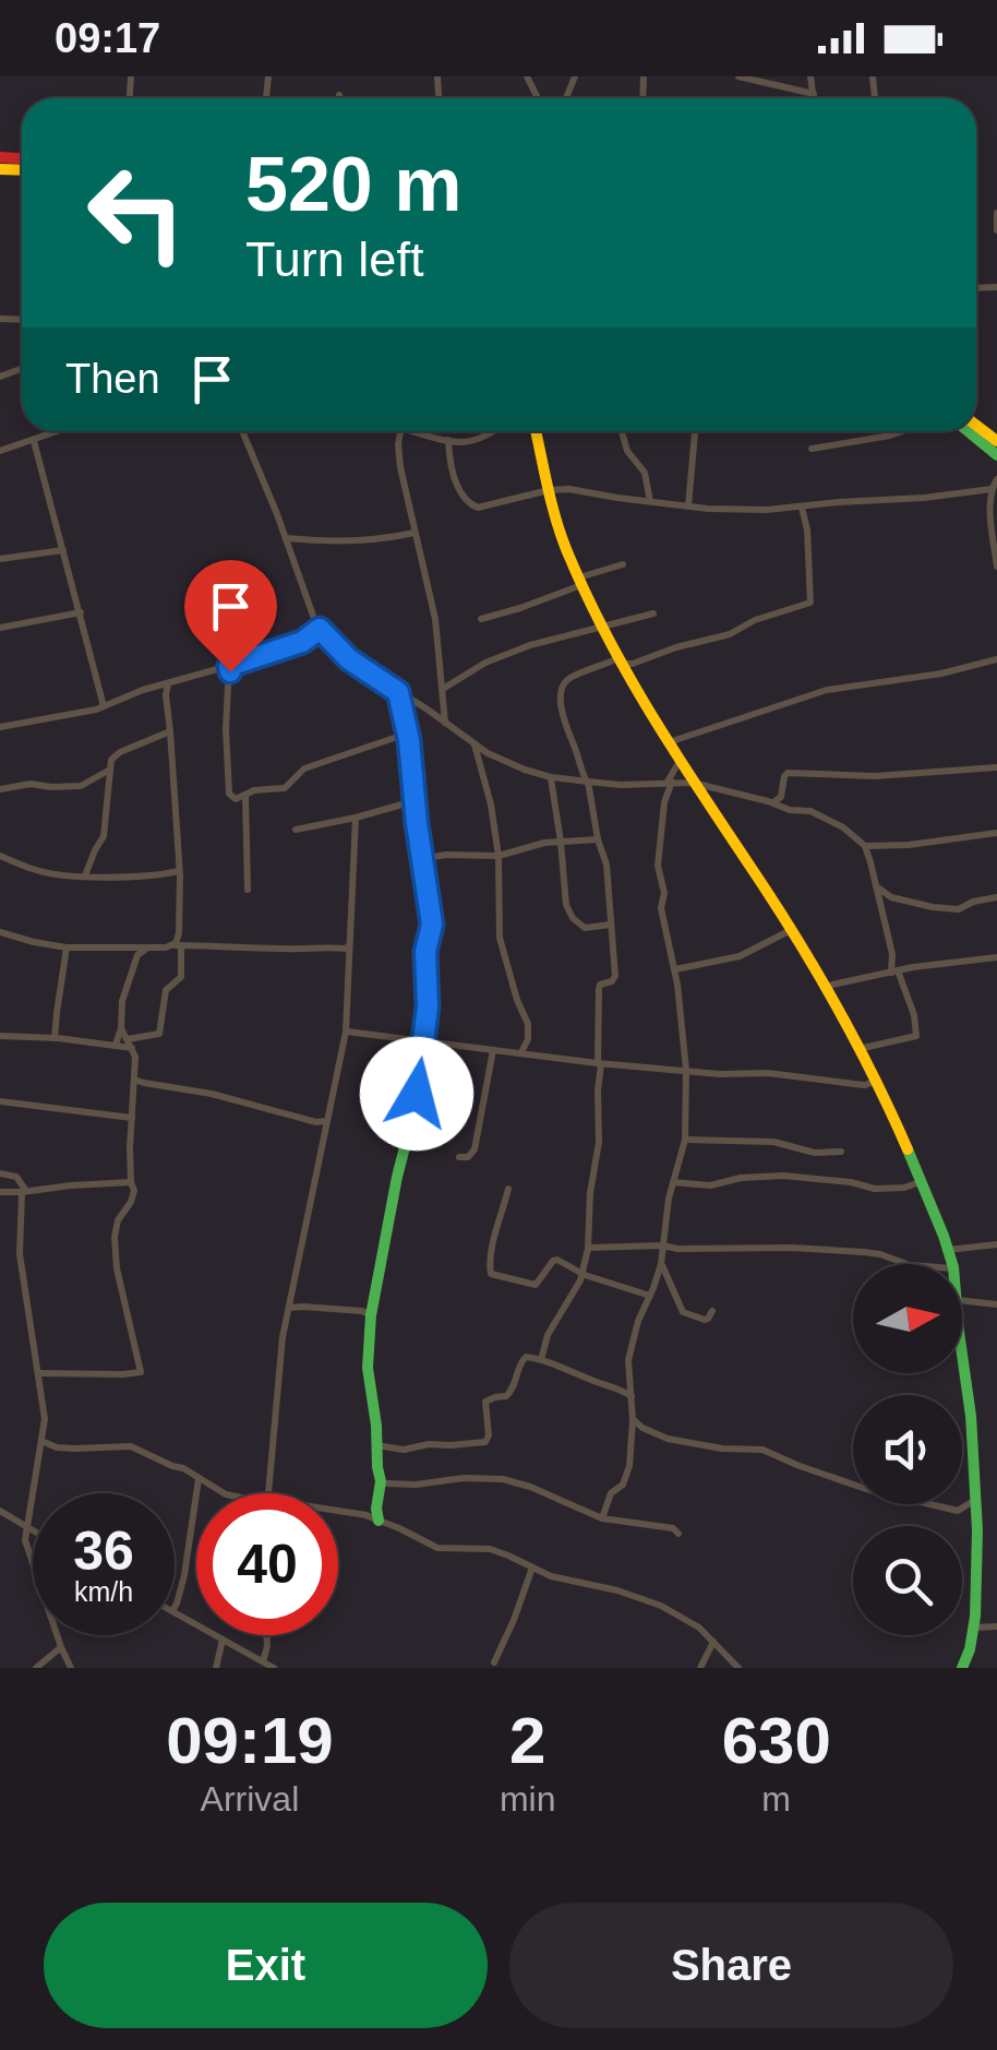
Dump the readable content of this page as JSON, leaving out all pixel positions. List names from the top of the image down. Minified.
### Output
{"north":"right","page":{"status":"09:17","turn":["520 m","Turn left"],"then":"Then","speed":"36 km/h","limit":"40","eta":["09:19","Arrival","2","min","630","m"],"buttons":["Exit","Share"]}}
